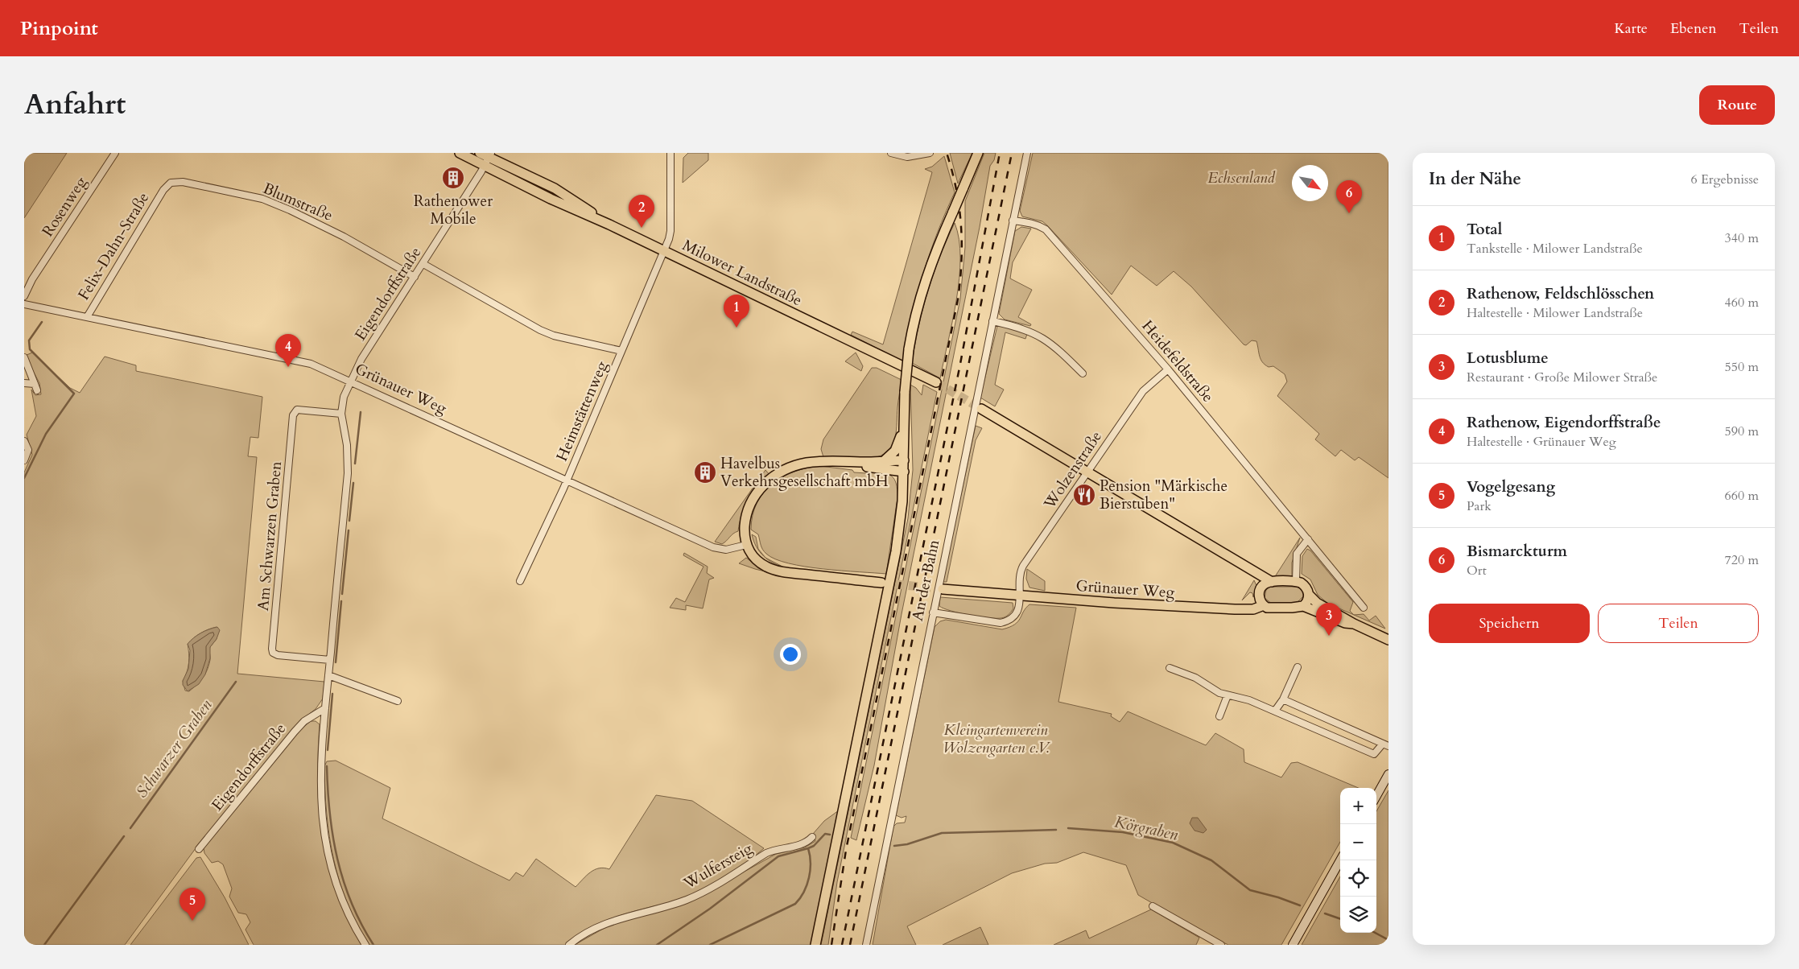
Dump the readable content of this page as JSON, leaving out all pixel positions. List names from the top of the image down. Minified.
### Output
{"streets":{"main road":["Milower Landstraße","Grünauer Weg"],"street":["Blumstraße","Rosenweg","Felix-Dahn-Straße","Eigendorffstraße","Heidefeldstraße","Heimstättenweg","Wolzenstraße","Am Schwarzen Graben","An der Bahn","Wulfersteig"]},"crossings":[["Blumstraße","Felix-Dahn-Straße"],["Blumstraße","Eigendorffstraße"],["Felix-Dahn-Straße","Grünauer Weg"],["Milower Landstraße","Eigendorffstraße"],["Milower Landstraße","Heimstättenweg"],["Eigendorffstraße","Grünauer Weg"],["Eigendorffstraße","Am Schwarzen Graben"],["Heidefeldstraße","Wolzenstraße"],["Heidefeldstraße","An der Bahn"],["Grünauer Weg","Heimstättenweg"],["Grünauer Weg","Wolzenstraße"]],"water":["Schwarzer Graben","Körgraben"],"parks":["Echsenland","Kleingartenverein Wolzengarten e.V."],"places":{"building":["Rathenower Mobile","Havelbus Verkehrsgesellschaft mbH"],"restaurant":["Pension \"Märkische Bierstuben\""]},"north":"bottom right","page":{"header":"Pinpoint","nav":["Karte","Ebenen","Teilen"],"title":"Anfahrt","buttons":["Route",["Speichern","Teilen"]],"heading":["In der Nähe","6 Ergebnisse"],"pins":["6","2","1","4","3","5"],"list":[{"mark":"1","name":"Total","note":"Tankstelle · Milower Landstraße","value":"340 m"},{"mark":"2","name":"Rathenow, Feldschlösschen","note":"Haltestelle · Milower Landstraße","value":"460 m"},{"mark":"3","name":"Lotusblume","note":"Restaurant · Große Milower Straße","value":"550 m"},{"mark":"4","name":"Rathenow, Eigendorffstraße","note":"Haltestelle · Grünauer Weg","value":"590 m"},{"mark":"5","name":"Vogelgesang","note":"Park","value":"660 m"},{"mark":"6","name":"Bismarckturm","note":"Ort","value":"720 m"}],"map_buttons":["+","−"]}}
